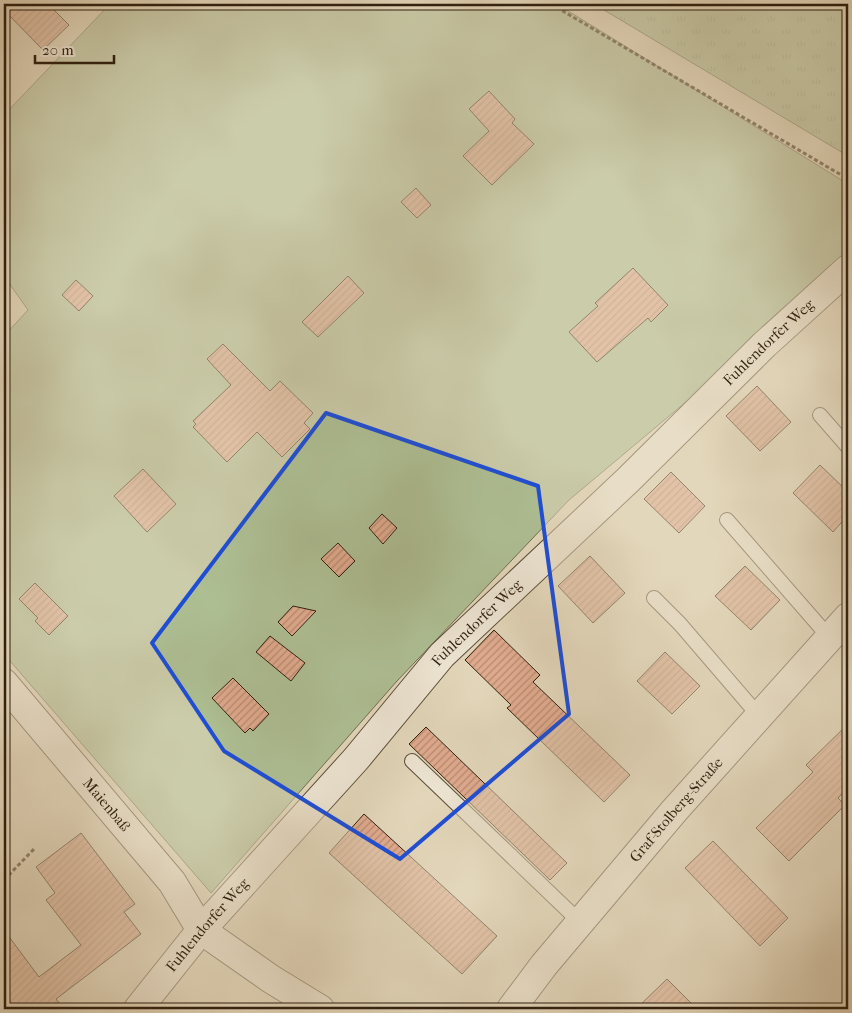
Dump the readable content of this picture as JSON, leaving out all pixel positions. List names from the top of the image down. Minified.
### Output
{"streets":{"street":["Fuhlendorfer Weg","Maienbaß","Graf-Stolberg-Straße"]},"crossings":[["Fuhlendorfer Weg","Maienbaß"]],"scale_bar":"20 m"}
